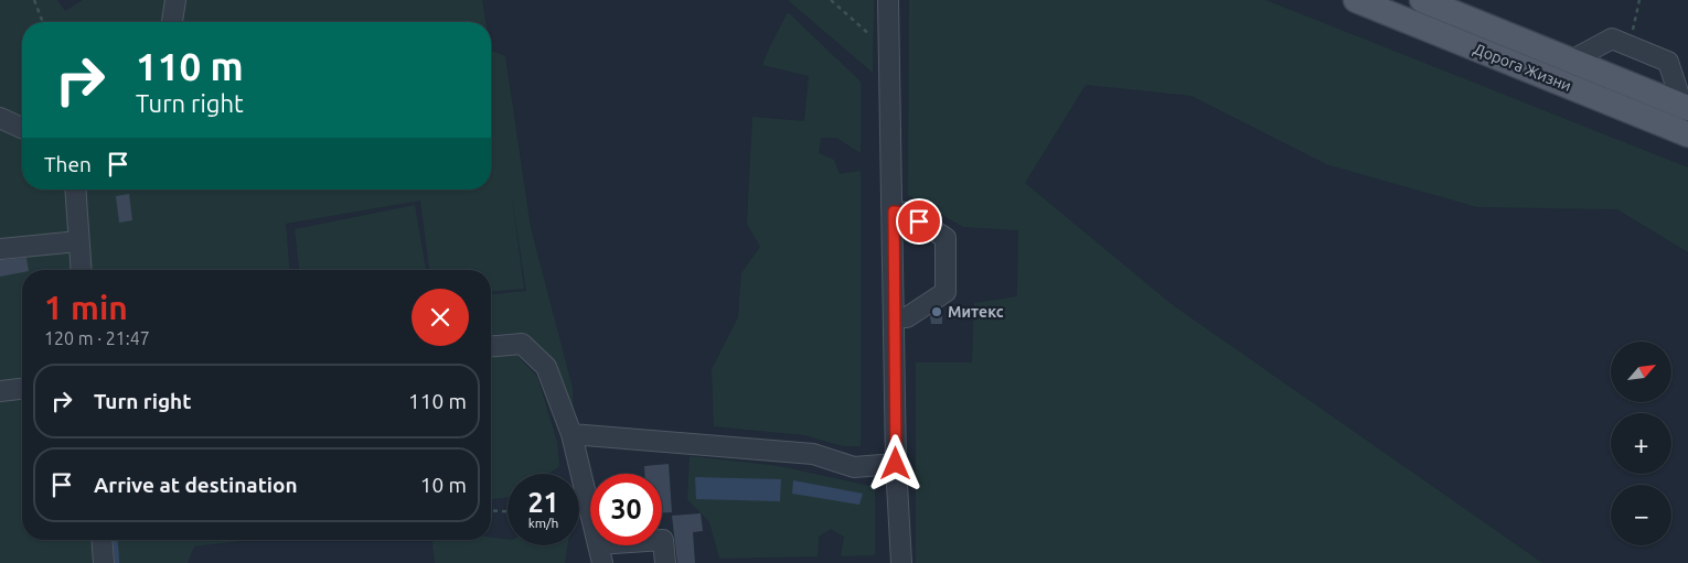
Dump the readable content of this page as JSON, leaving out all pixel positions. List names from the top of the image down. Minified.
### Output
{"streets":{"main road":["Дорога Жизни"]},"places":["Митекс"],"north":"top right","page":{"turn":["110 m","Turn right"],"then":"Then","heading":["1 min","120 m · 21:47"],"map_buttons":["+","−"],"list":[{"name":"Turn right","value":"110 m"},{"name":"Arrive at destination","value":"10 m"}],"speed":"21 km/h","limit":"30"}}
